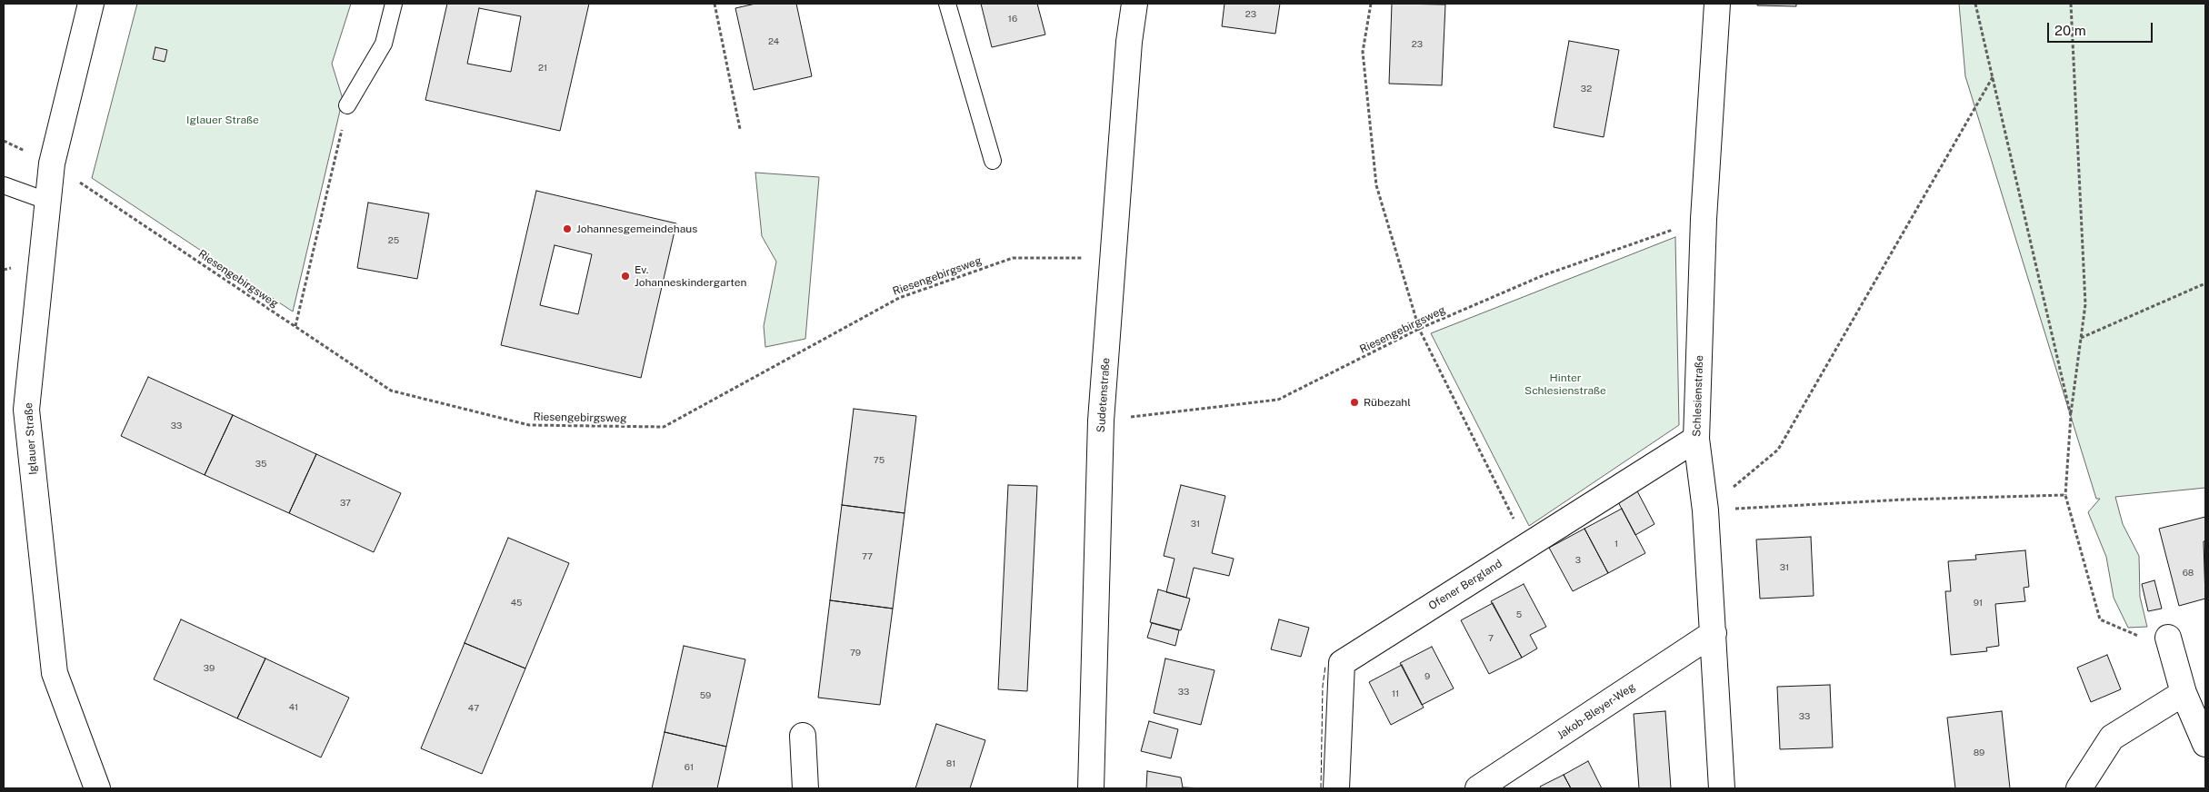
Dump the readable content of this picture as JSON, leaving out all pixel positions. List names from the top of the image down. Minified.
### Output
{"streets":{"street":["Sudetenstraße","Schlesienstraße","Iglauer Straße","Ofener Bergland","Jakob-Bleyer-Weg"],"path":["Riesengebirgsweg"]},"crossings":[["Riesengebirgsweg","Sudetenstraße"],["Riesengebirgsweg","Schlesienstraße"],["Riesengebirgsweg","Iglauer Straße"],["Schlesienstraße","Ofener Bergland"],["Schlesienstraße","Jakob-Bleyer-Weg"]],"parks":["Iglauer Straße","Hinter Schlesienstraße"],"places":["Johannesgemeindehaus","Ev. Johanneskindergarten","Rübezahl"],"house_numbers":["23","16","24","23","21","32","25","33","75","35","37","31","1","77","3","31","68","45","91","5","7","79","39","9","33","11","59","41","47","33","89","81","61"],"scale_bar":"20 m"}
